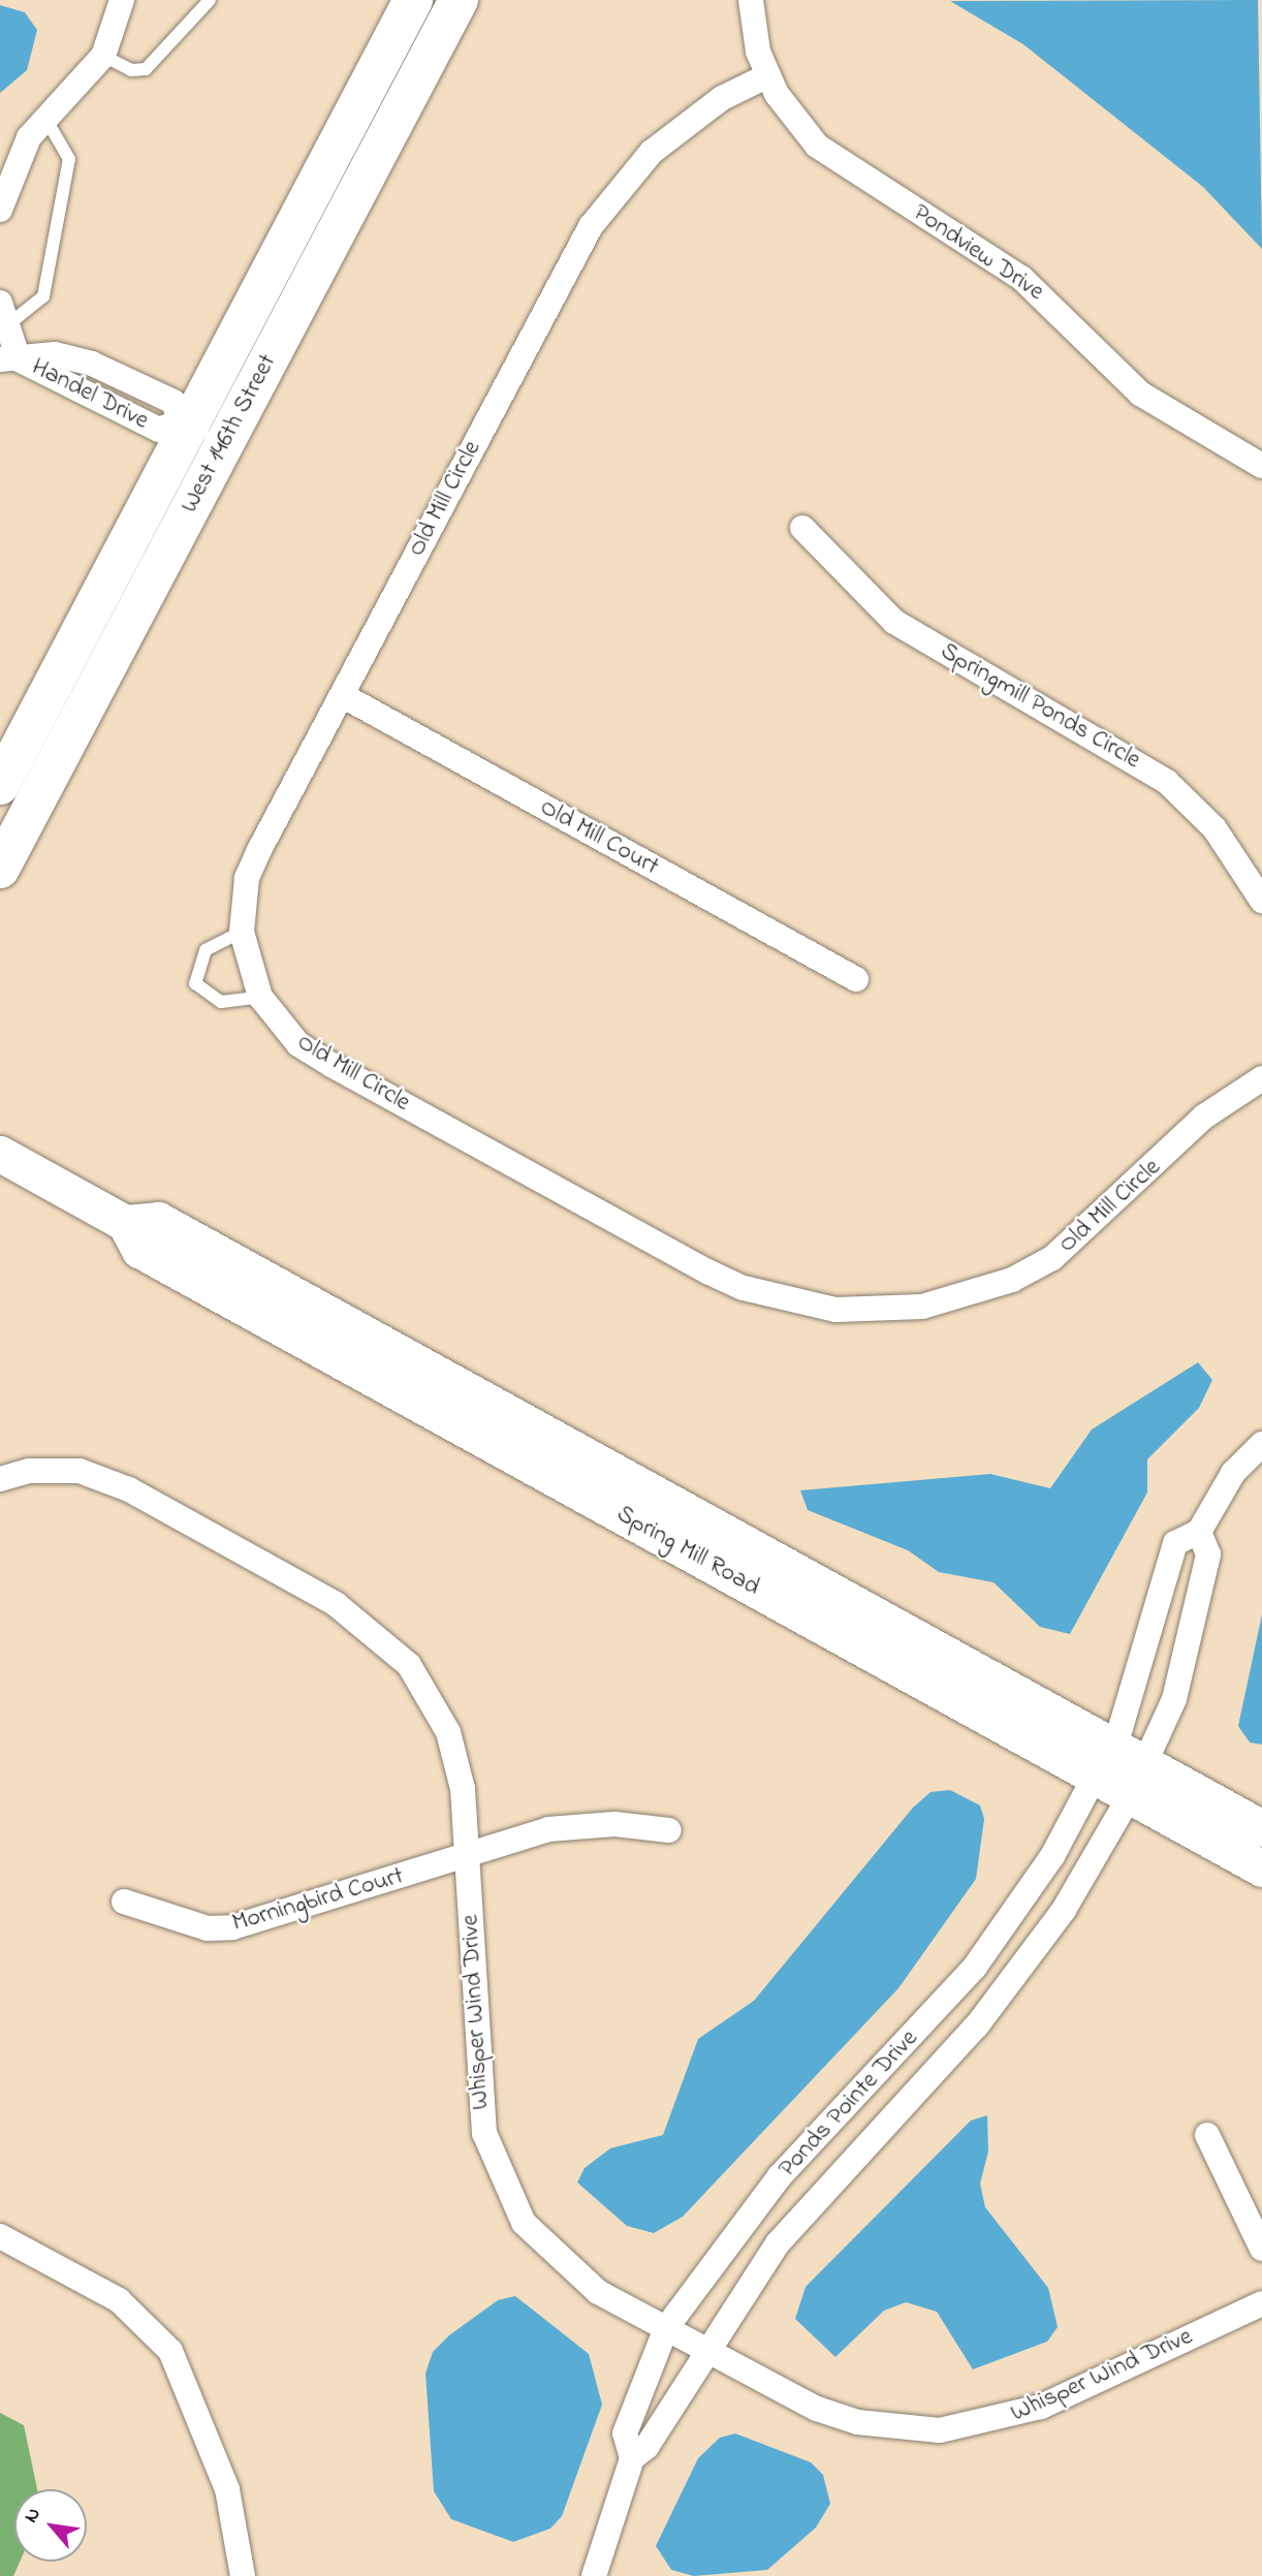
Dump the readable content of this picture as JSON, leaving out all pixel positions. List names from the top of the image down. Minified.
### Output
{"streets":{"main road":["West 146th Street"],"street":["Pondview Drive","Handel Drive","Old Mill Circle","Springmill Ponds Circle","Old Mill Court","Spring Mill Road","Morningbird Court","Whisper Wind Drive","Ponds Pointe Drive"]},"crossings":[["Pondview Drive","Old Mill Circle"],["Handel Drive","West 146th Street"],["Old Mill Circle","Old Mill Court"],["Spring Mill Road","Ponds Pointe Drive"],["Morningbird Court","Whisper Wind Drive"],["Whisper Wind Drive","Ponds Pointe Drive"]],"north":"top left"}
